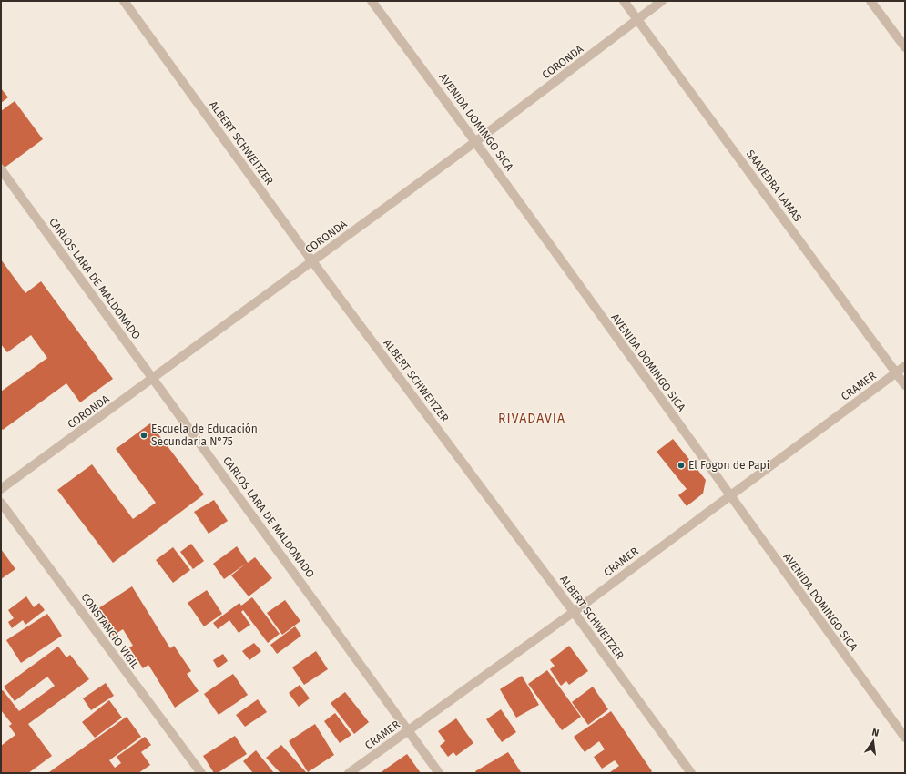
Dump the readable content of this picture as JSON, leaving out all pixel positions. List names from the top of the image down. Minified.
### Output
{"streets":{"street":["CORONDA","AVENIDA DOMINGO SICA","ALBERT SCHWEITZER","SAAVEDRA LAMAS","CARLOS LARA DE MALDONADO","CRAMER","CONSTANCIO VIGIL"]},"crossings":[["CORONDA","AVENIDA DOMINGO SICA"],["CORONDA","ALBERT SCHWEITZER"],["CORONDA","SAAVEDRA LAMAS"],["CORONDA","CARLOS LARA DE MALDONADO"],["AVENIDA DOMINGO SICA","CRAMER"],["ALBERT SCHWEITZER","CRAMER"],["SAAVEDRA LAMAS","CRAMER"],["CARLOS LARA DE MALDONADO","CRAMER"]],"districts":["RIVADAVIA"],"places":["Escuela de Educación Secundaria N°75","El Fogon de Papi"],"north":"top"}
